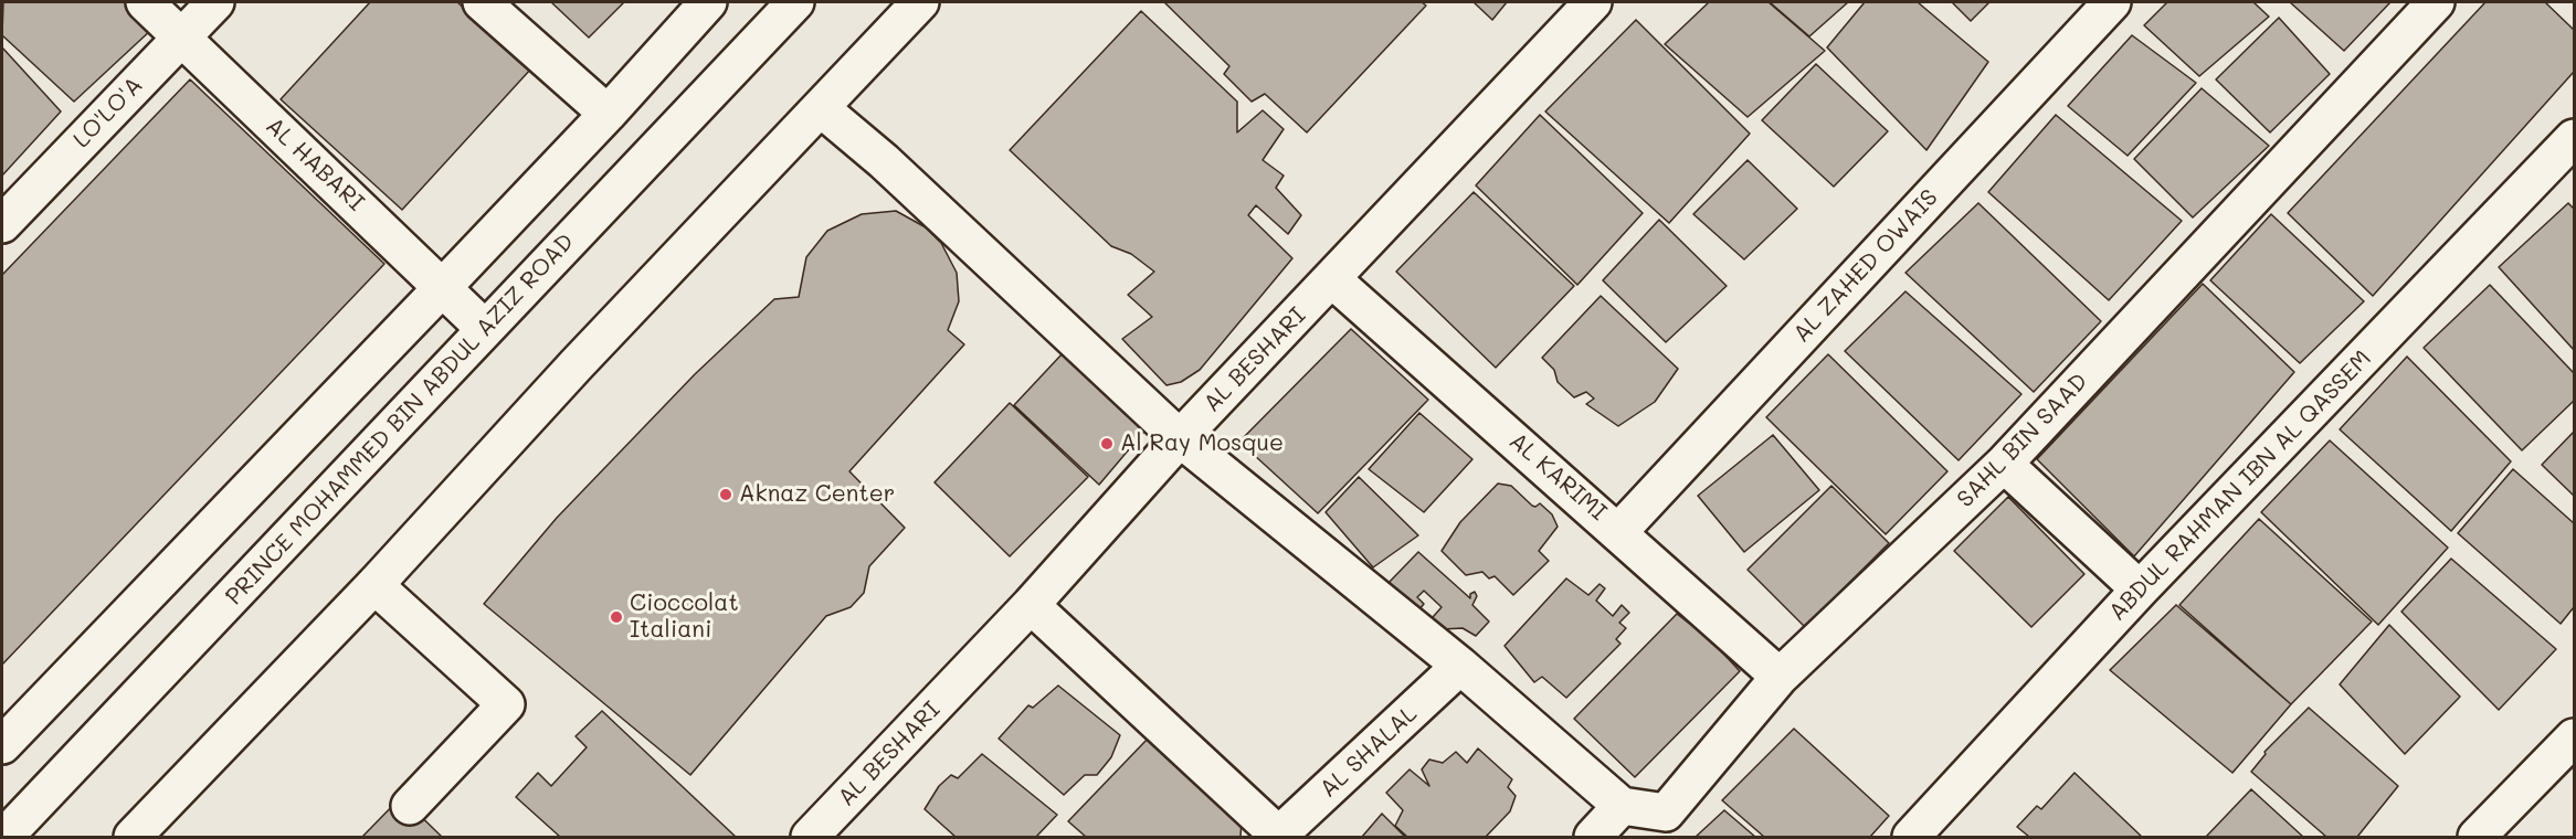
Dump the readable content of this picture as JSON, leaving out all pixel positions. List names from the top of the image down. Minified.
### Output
{"streets":{"street":["LO'LO'A","AL HABARI","AL ZAHED OWAIS","AL BESHARI","PRINCE MOHAMMED BIN ABDUL AZIZ ROAD","SAHL BIN SAAD","AL KARIMI","ABDUL RAHMAN IBN AL QASSEM","AL SHALAL"]},"crossings":[["LO'LO'A","AL HABARI"],["AL HABARI","PRINCE MOHAMMED BIN ABDUL AZIZ ROAD"],["AL ZAHED OWAIS","AL KARIMI"],["AL BESHARI","AL KARIMI"],["SAHL BIN SAAD","AL KARIMI"]],"places":["Al Ray Mosque","Aknaz Center","Cioccolat Italiani"]}
